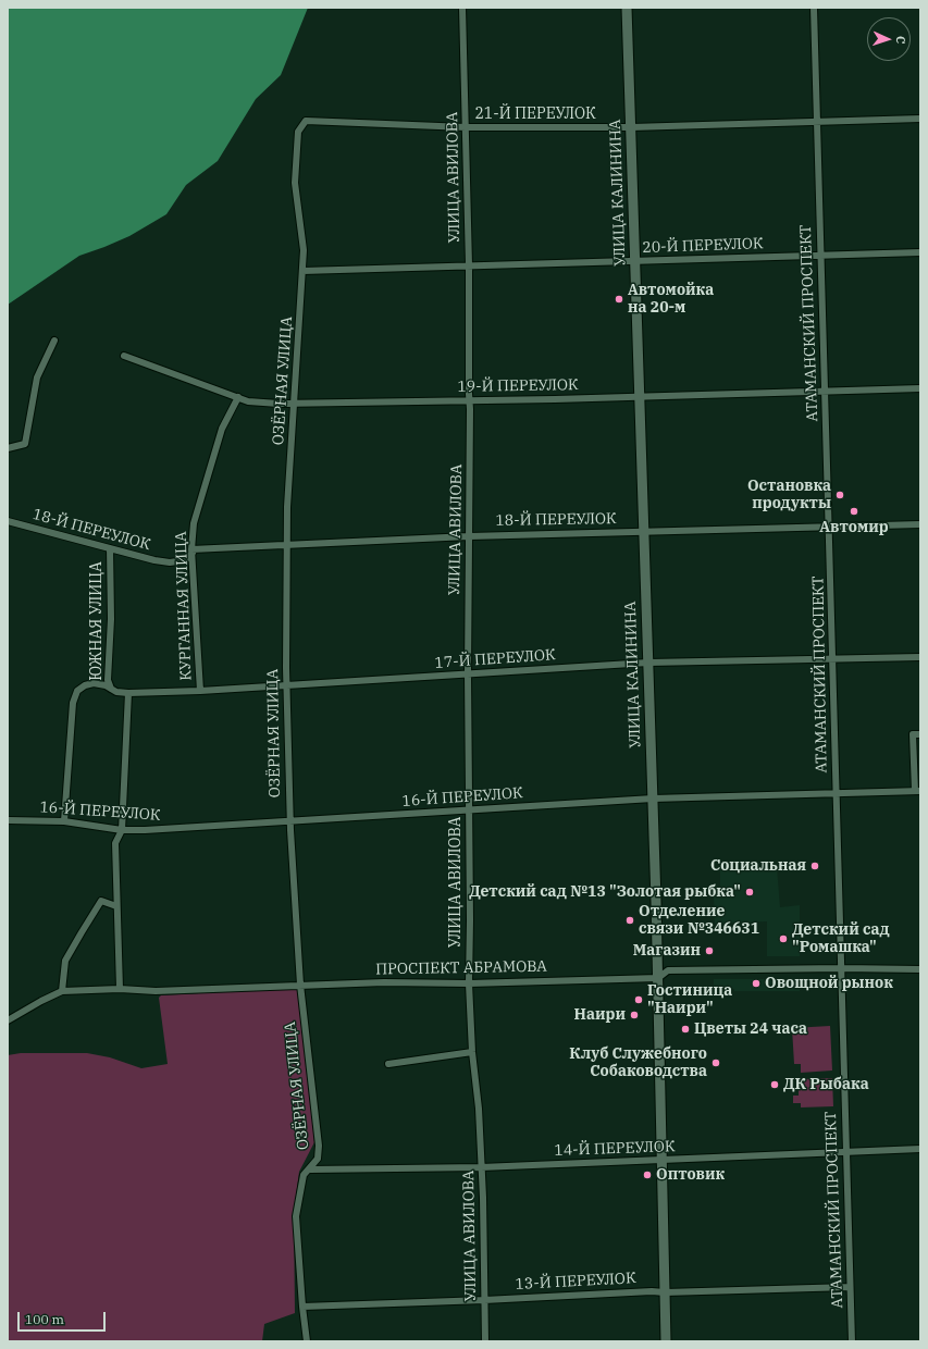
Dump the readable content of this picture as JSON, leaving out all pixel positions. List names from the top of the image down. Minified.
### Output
{"streets":{"main road":["УЛИЦА КАЛИНИНА"],"street":["21-Й ПЕРЕУЛОК","УЛИЦА АВИЛОВА","20-Й ПЕРЕУЛОК","АТАМАНСКИЙ ПРОСПЕКТ","ОЗЁРНАЯ УЛИЦА","19-Й ПЕРЕУЛОК","18-Й ПЕРЕУЛОК","КУРГАННАЯ УЛИЦА","ЮЖНАЯ УЛИЦА","17-Й ПЕРЕУЛОК","16-Й ПЕРЕУЛОК","ПРОСПЕКТ АБРАМОВА","14-Й ПЕРЕУЛОК","13-Й ПЕРЕУЛОК"]},"crossings":[["21-Й ПЕРЕУЛОК","УЛИЦА АВИЛОВА"],["21-Й ПЕРЕУЛОК","УЛИЦА КАЛИНИНА"],["21-Й ПЕРЕУЛОК","АТАМАНСКИЙ ПРОСПЕКТ"],["21-Й ПЕРЕУЛОК","ОЗЁРНАЯ УЛИЦА"],["УЛИЦА АВИЛОВА","20-Й ПЕРЕУЛОК"],["УЛИЦА АВИЛОВА","19-Й ПЕРЕУЛОК"],["УЛИЦА АВИЛОВА","18-Й ПЕРЕУЛОК"],["УЛИЦА АВИЛОВА","17-Й ПЕРЕУЛОК"],["УЛИЦА АВИЛОВА","16-Й ПЕРЕУЛОК"],["УЛИЦА АВИЛОВА","ПРОСПЕКТ АБРАМОВА"],["УЛИЦА АВИЛОВА","14-Й ПЕРЕУЛОК"],["УЛИЦА АВИЛОВА","13-Й ПЕРЕУЛОК"],["УЛИЦА КАЛИНИНА","20-Й ПЕРЕУЛОК"],["УЛИЦА КАЛИНИНА","19-Й ПЕРЕУЛОК"],["УЛИЦА КАЛИНИНА","18-Й ПЕРЕУЛОК"],["УЛИЦА КАЛИНИНА","17-Й ПЕРЕУЛОК"],["УЛИЦА КАЛИНИНА","16-Й ПЕРЕУЛОК"],["УЛИЦА КАЛИНИНА","ПРОСПЕКТ АБРАМОВА"],["УЛИЦА КАЛИНИНА","14-Й ПЕРЕУЛОК"],["УЛИЦА КАЛИНИНА","13-Й ПЕРЕУЛОК"],["20-Й ПЕРЕУЛОК","АТАМАНСКИЙ ПРОСПЕКТ"],["20-Й ПЕРЕУЛОК","ОЗЁРНАЯ УЛИЦА"],["АТАМАНСКИЙ ПРОСПЕКТ","19-Й ПЕРЕУЛОК"],["АТАМАНСКИЙ ПРОСПЕКТ","18-Й ПЕРЕУЛОК"],["АТАМАНСКИЙ ПРОСПЕКТ","17-Й ПЕРЕУЛОК"],["АТАМАНСКИЙ ПРОСПЕКТ","16-Й ПЕРЕУЛОК"],["АТАМАНСКИЙ ПРОСПЕКТ","ПРОСПЕКТ АБРАМОВА"],["АТАМАНСКИЙ ПРОСПЕКТ","14-Й ПЕРЕУЛОК"],["АТАМАНСКИЙ ПРОСПЕКТ","13-Й ПЕРЕУЛОК"],["ОЗЁРНАЯ УЛИЦА","19-Й ПЕРЕУЛОК"],["ОЗЁРНАЯ УЛИЦА","18-Й ПЕРЕУЛОК"],["ОЗЁРНАЯ УЛИЦА","17-Й ПЕРЕУЛОК"],["ОЗЁРНАЯ УЛИЦА","16-Й ПЕРЕУЛОК"],["ОЗЁРНАЯ УЛИЦА","ПРОСПЕКТ АБРАМОВА"],["ОЗЁРНАЯ УЛИЦА","14-Й ПЕРЕУЛОК"],["ОЗЁРНАЯ УЛИЦА","13-Й ПЕРЕУЛОК"],["19-Й ПЕРЕУЛОК","КУРГАННАЯ УЛИЦА"],["18-Й ПЕРЕУЛОК","КУРГАННАЯ УЛИЦА"],["18-Й ПЕРЕУЛОК","ЮЖНАЯ УЛИЦА"],["КУРГАННАЯ УЛИЦА","17-Й ПЕРЕУЛОК"],["ЮЖНАЯ УЛИЦА","17-Й ПЕРЕУЛОК"],["ЮЖНАЯ УЛИЦА","16-Й ПЕРЕУЛОК"]],"places":["Автомойка на 20-м","Остановка продукты","Автомир","Социальная","Детский сад №13 \"Золотая рыбка\"","Отделение связи №346631","Детский сад \"Ромашка\"","Магазин","Овощной рынок","Гостиница \"Наири\"","Наири","Цветы 24 часа","Клуб Служебного Собаководства","ДК Рыбака","Оптовик"],"scale_bar":"100 m","north":"right"}
